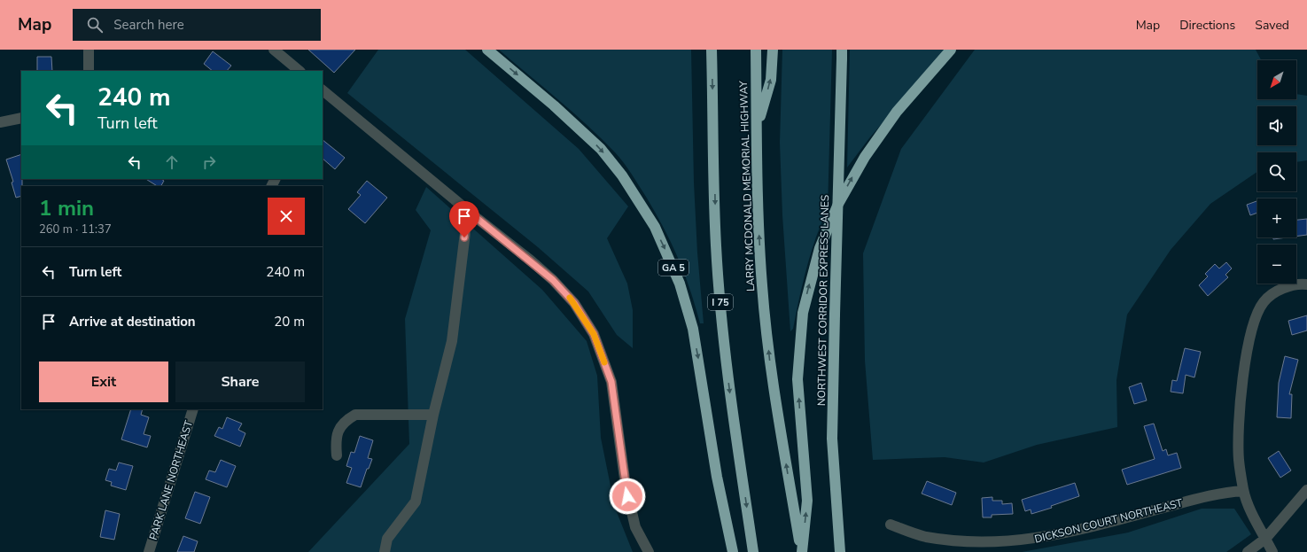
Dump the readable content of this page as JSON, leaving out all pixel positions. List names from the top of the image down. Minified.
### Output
{"streets":{"highway":["LARRY MCDONALD MEMORIAL HIGHWAY","GA 5","NORTHWEST CORRIDOR EXPRESS LANES","I 75"],"street":["PARK LANE NORTHEAST","DICKSON COURT NORTHEAST"]},"north":"bottom left","page":{"header":"Map","search":"Search here","nav":["Map","Directions","Saved"],"map_buttons":["+","−"],"turn":["240 m","Turn left"],"heading":["1 min","260 m · 11:37"],"list":[{"name":"Turn left","value":"240 m"},{"name":"Arrive at destination","value":"20 m"}],"buttons":["Exit","Share"]}}
